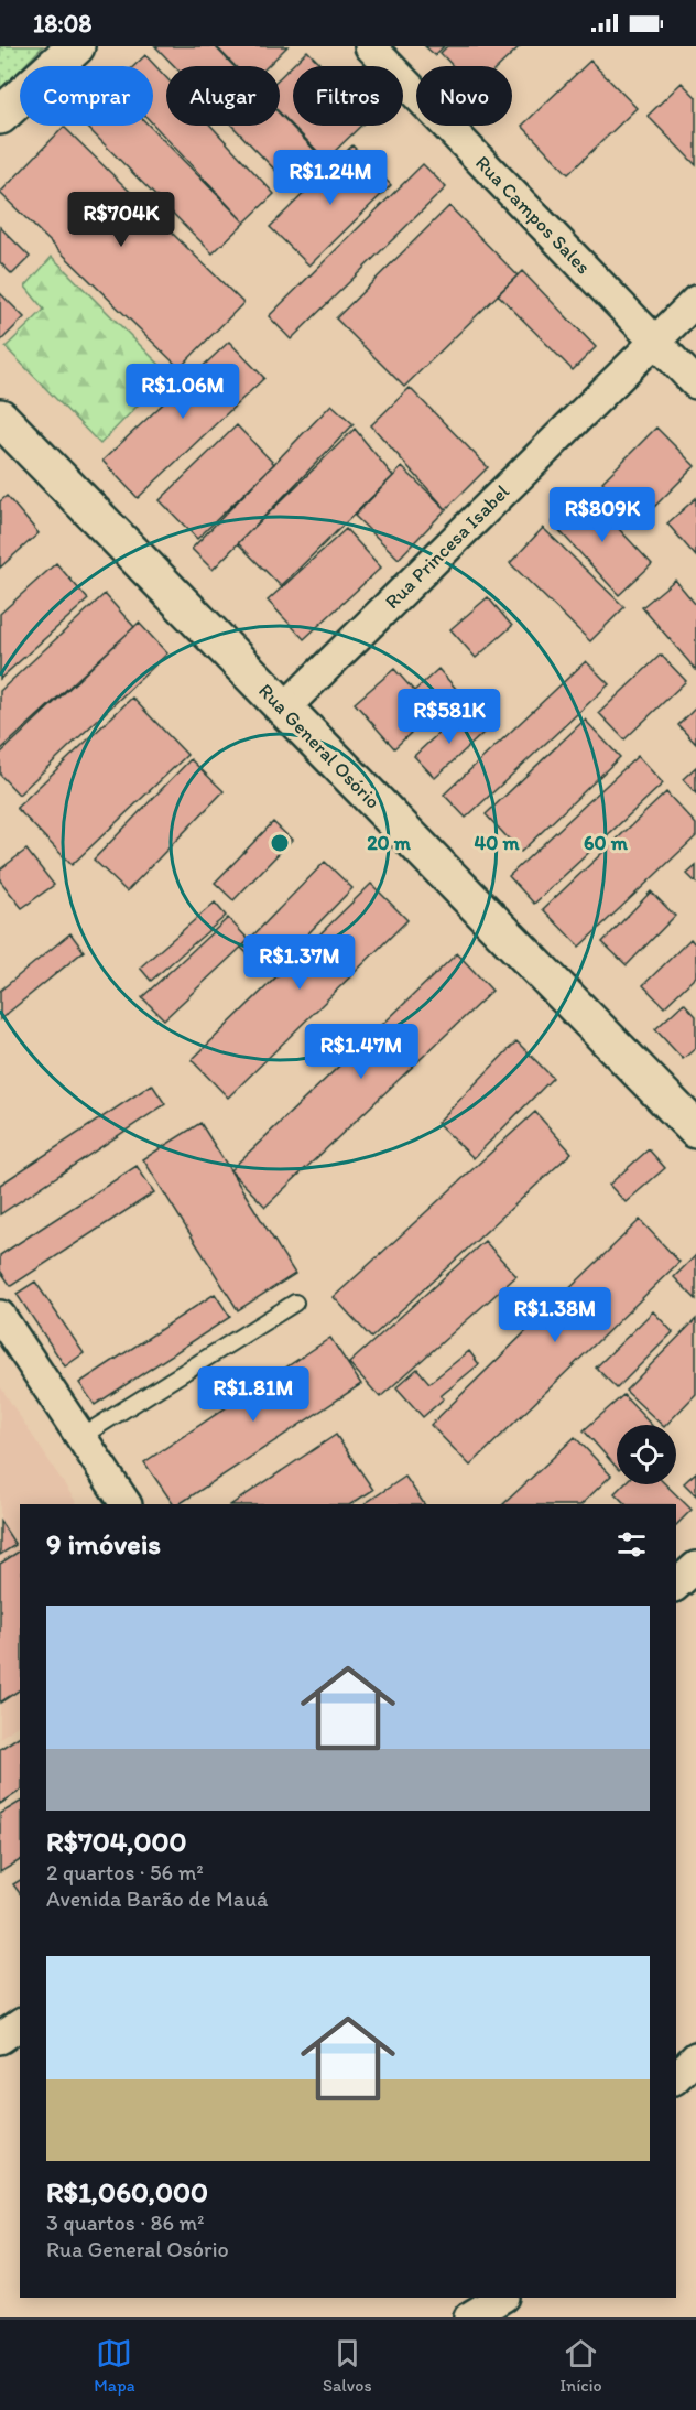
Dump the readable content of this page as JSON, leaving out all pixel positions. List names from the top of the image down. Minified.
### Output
{"streets":{"main road":["Rua General Osório"],"street":["Rua Campos Sales","Rua Princesa Isabel"]},"crossings":[["Rua Campos Sales","Rua Princesa Isabel"],["Rua Princesa Isabel","Rua General Osório"]],"page":{"status":"18:08","chip":["Comprar","Alugar","Filtros","Novo"],"price":["R$1.24M","R$704K","R$1.06M","R$809K","R$581K","R$1.37M","R$1.47M","R$1.38M","R$1.81M"],"heading":"9 imóveis","list":[{"name":"R$704,000","note":"2 quartos · 56 m² · Avenida Barão de Mauá"},{"name":"R$1,060,000","note":"3 quartos · 86 m² · Rua General Osório"}],"tabs":["Mapa","Salvos","Início"]},"rings":["20 m","40 m","60 m"]}
